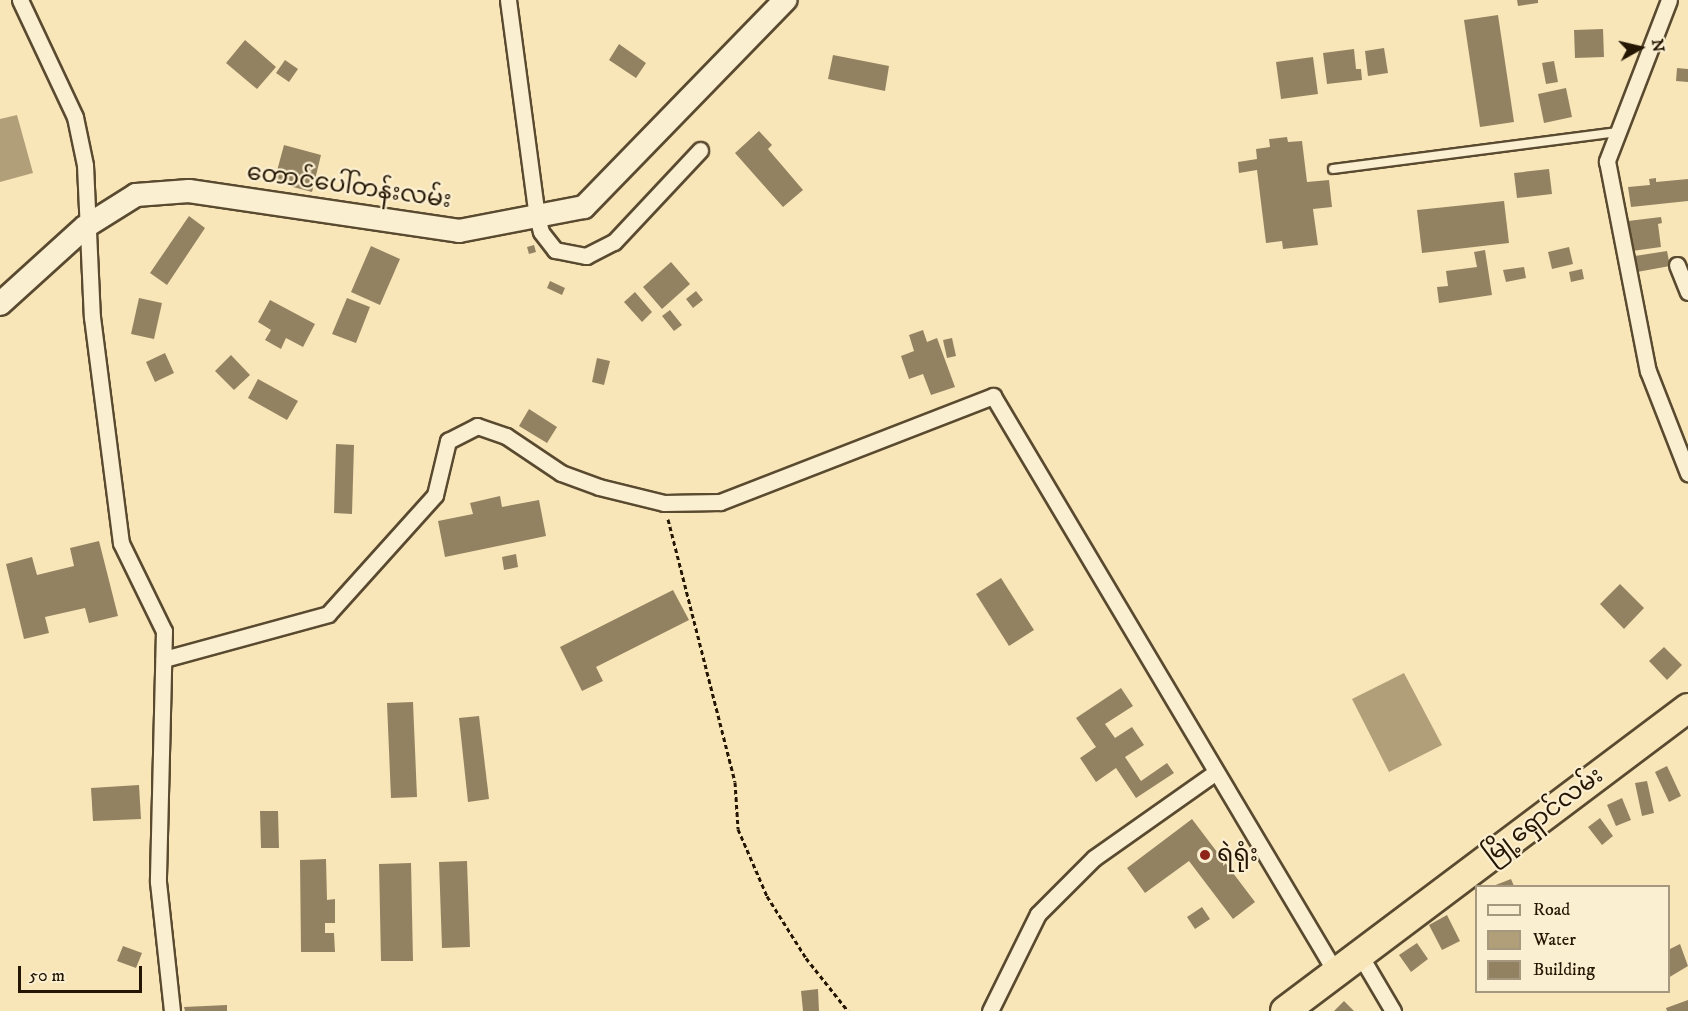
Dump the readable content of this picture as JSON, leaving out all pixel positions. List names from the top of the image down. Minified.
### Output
{"streets":{"highway":["မြို့ရှောင်လမ်း"],"street":["တောင်ပေါ်တန်းလမ်း"]},"places":["ရဲရုံး"],"legend":["Road","Water","Building"],"scale_bar":"50 m","north":"right"}
